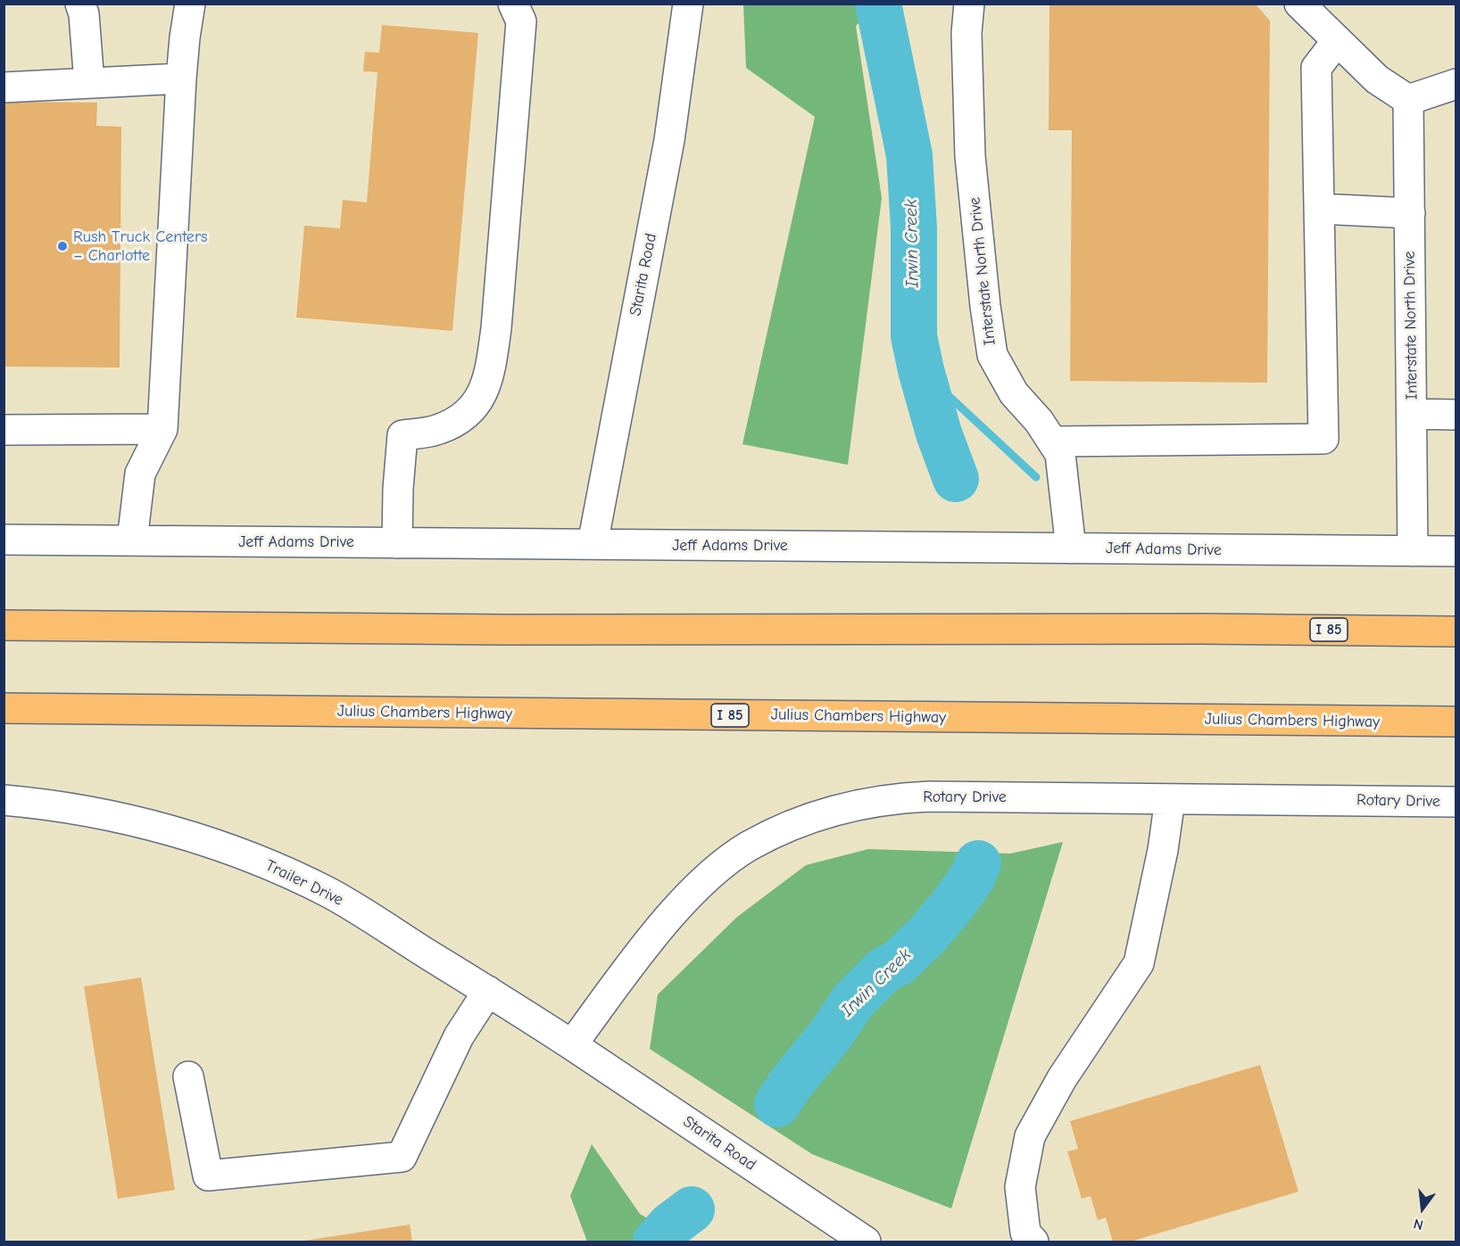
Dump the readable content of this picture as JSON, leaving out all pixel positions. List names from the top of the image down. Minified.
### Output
{"streets":{"highway":["I 85","Julius Chambers Highway"],"street":["Interstate North Drive","Starita Road","Jeff Adams Drive","Rotary Drive","Trailer Drive"]},"crossings":[["Interstate North Drive","Jeff Adams Drive"],["Starita Road","Jeff Adams Drive"],["Starita Road","Rotary Drive"],["Starita Road","Trailer Drive"],["Rotary Drive","Trailer Drive"]],"water":["Irwin Creek"],"places":["Rush Truck Centers – Charlotte"],"north":"bottom"}
